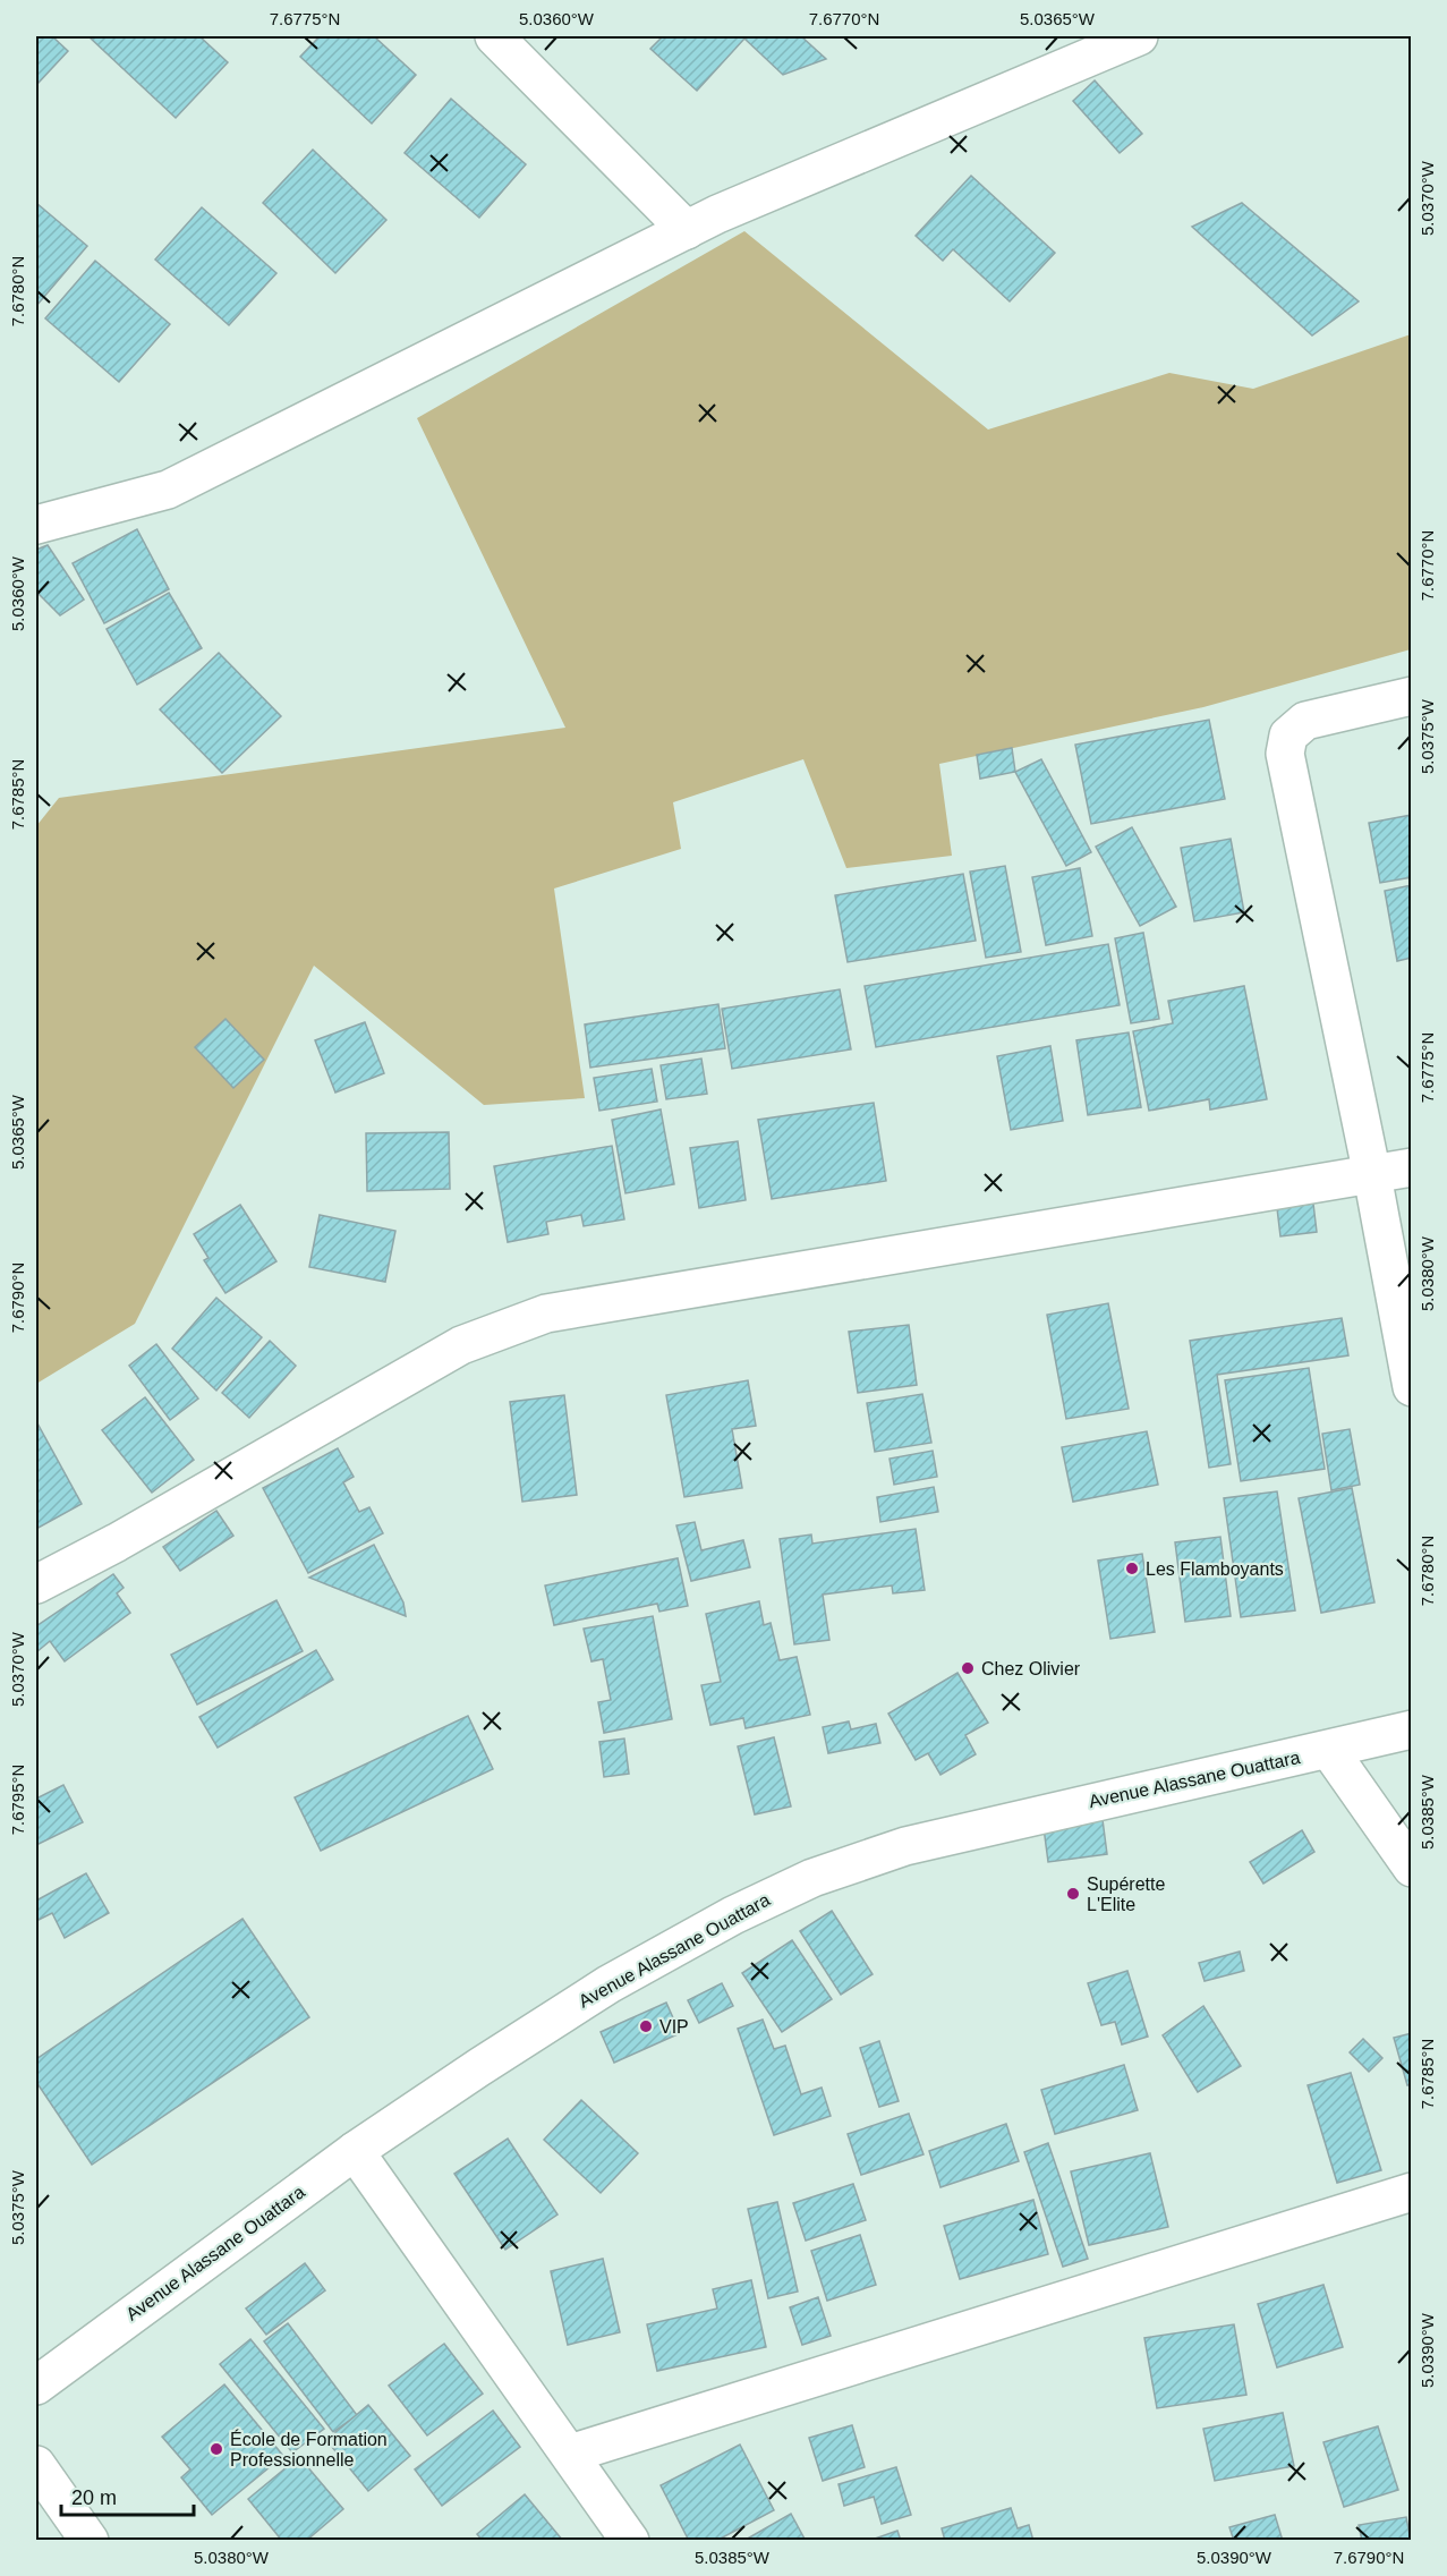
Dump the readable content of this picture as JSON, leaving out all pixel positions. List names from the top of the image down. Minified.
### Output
{"streets":{"street":["Avenue Alassane Ouattara"]},"places":["Les Flamboyants","Chez Olivier","Supérette L'Elite","VIP","École de Formation Professionnelle"],"scale_bar":"20 m","coordinates":["7.6775°N","5.0360°W","7.6770°N","5.0365°W","5.0370°W","7.6780°N","5.0375°W","7.6785°N","5.0380°W","7.6790°N","7.6795°N","5.0385°W","5.0390°W"]}
